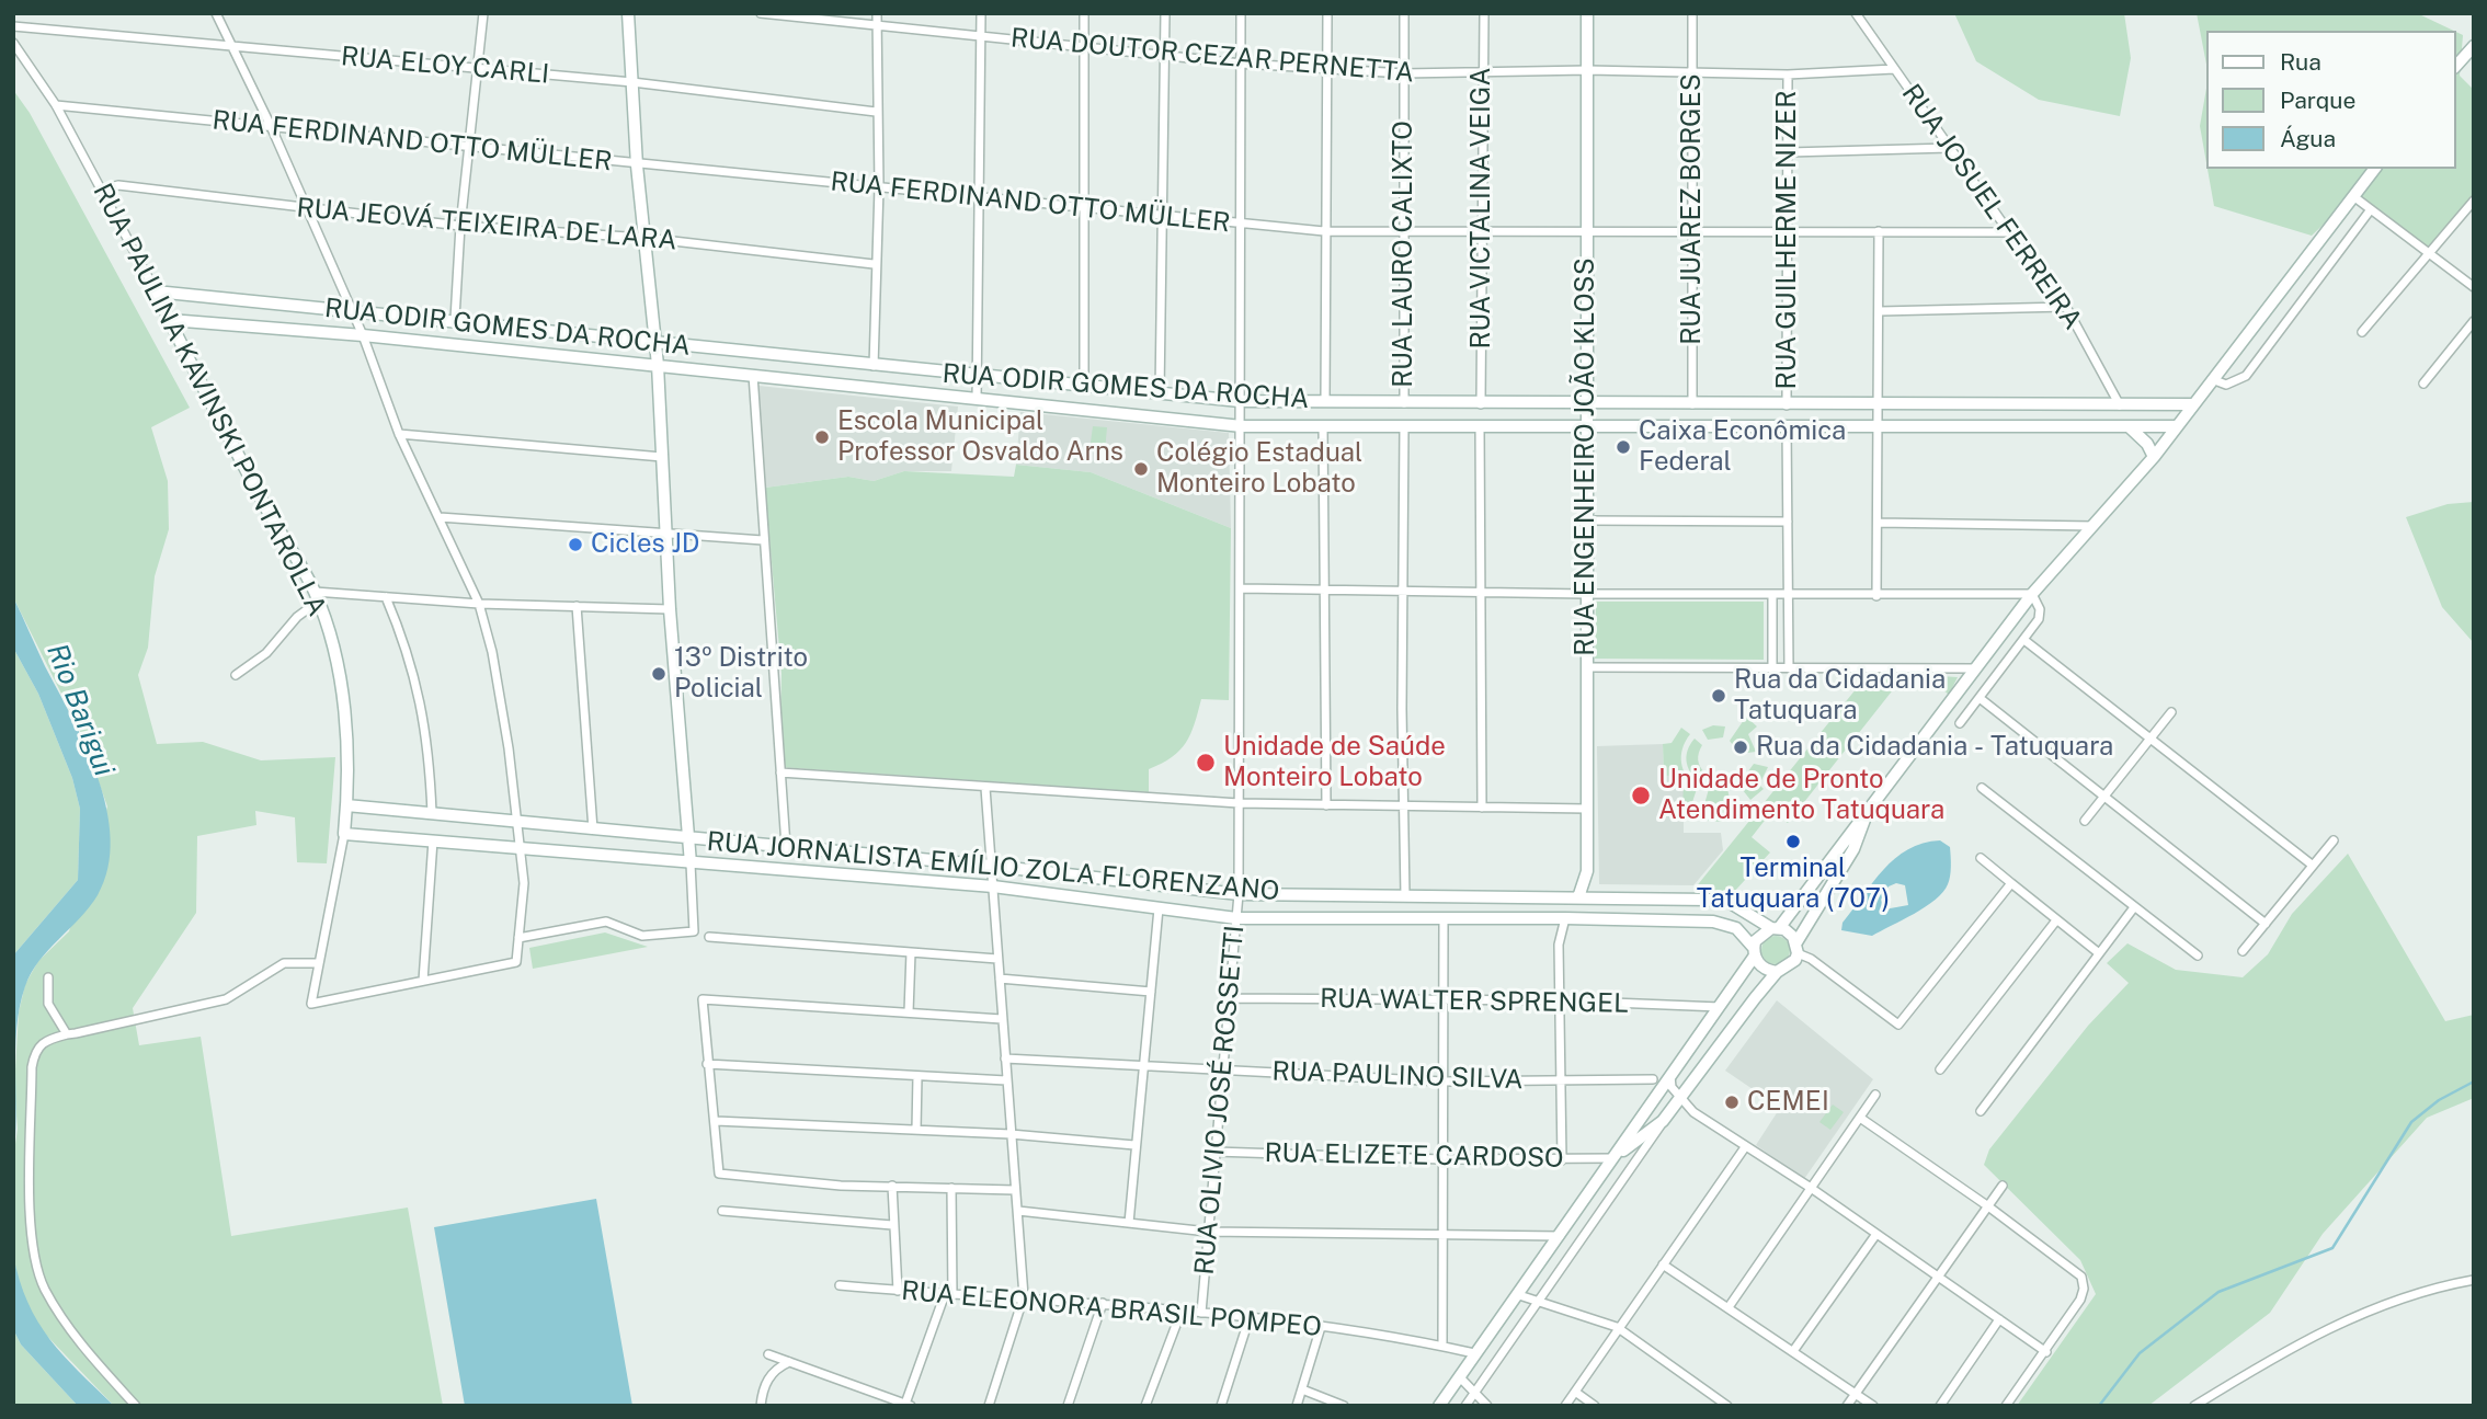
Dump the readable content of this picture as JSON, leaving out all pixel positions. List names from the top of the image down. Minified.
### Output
{"streets":{"street":["RUA DOUTOR CEZAR PERNETTA","RUA ELOY CARLI","RUA FERDINAND OTTO MÜLLER","RUA JOSUEL FERREIRA","RUA VICTALINA VEIGA","RUA JUAREZ BORGES","RUA JEOVÁ TEIXEIRA DE LARA","RUA GUILHERME NIZER","RUA LAURO CALIXTO","RUA ODIR GOMES DA ROCHA","RUA PAULINA KAVINSKI PONTAROLLA","RUA ENGENHEIRO JOÃO KLOSS","RUA JORNALISTA EMÍLIO ZOLA FLORENZANO","RUA WALTER SPRENGEL","RUA PAULINO SILVA","RUA OLIVIO JOSÉ ROSSETTI","RUA ELIZETE CARDOSO","RUA ELEONORA BRASIL POMPEO"]},"crossings":[["RUA DOUTOR CEZAR PERNETTA","RUA JOSUEL FERREIRA"],["RUA DOUTOR CEZAR PERNETTA","RUA VICTALINA VEIGA"],["RUA DOUTOR CEZAR PERNETTA","RUA JUAREZ BORGES"],["RUA DOUTOR CEZAR PERNETTA","RUA GUILHERME NIZER"],["RUA DOUTOR CEZAR PERNETTA","RUA LAURO CALIXTO"],["RUA DOUTOR CEZAR PERNETTA","RUA ENGENHEIRO JOÃO KLOSS"],["RUA DOUTOR CEZAR PERNETTA","RUA OLIVIO JOSÉ ROSSETTI"],["RUA FERDINAND OTTO MÜLLER","RUA JOSUEL FERREIRA"],["RUA FERDINAND OTTO MÜLLER","RUA VICTALINA VEIGA"],["RUA FERDINAND OTTO MÜLLER","RUA JUAREZ BORGES"],["RUA FERDINAND OTTO MÜLLER","RUA GUILHERME NIZER"],["RUA FERDINAND OTTO MÜLLER","RUA LAURO CALIXTO"],["RUA FERDINAND OTTO MÜLLER","RUA PAULINA KAVINSKI PONTAROLLA"],["RUA FERDINAND OTTO MÜLLER","RUA ENGENHEIRO JOÃO KLOSS"],["RUA FERDINAND OTTO MÜLLER","RUA OLIVIO JOSÉ ROSSETTI"],["RUA JOSUEL FERREIRA","RUA ODIR GOMES DA ROCHA"],["RUA VICTALINA VEIGA","RUA ODIR GOMES DA ROCHA"],["RUA JUAREZ BORGES","RUA ODIR GOMES DA ROCHA"],["RUA JEOVÁ TEIXEIRA DE LARA","RUA PAULINA KAVINSKI PONTAROLLA"],["RUA GUILHERME NIZER","RUA ODIR GOMES DA ROCHA"],["RUA LAURO CALIXTO","RUA ODIR GOMES DA ROCHA"],["RUA LAURO CALIXTO","RUA JORNALISTA EMÍLIO ZOLA FLORENZANO"],["RUA ODIR GOMES DA ROCHA","RUA PAULINA KAVINSKI PONTAROLLA"],["RUA ODIR GOMES DA ROCHA","RUA ENGENHEIRO JOÃO KLOSS"],["RUA ODIR GOMES DA ROCHA","RUA OLIVIO JOSÉ ROSSETTI"],["RUA PAULINA KAVINSKI PONTAROLLA","RUA JORNALISTA EMÍLIO ZOLA FLORENZANO"],["RUA ENGENHEIRO JOÃO KLOSS","RUA JORNALISTA EMÍLIO ZOLA FLORENZANO"],["RUA JORNALISTA EMÍLIO ZOLA FLORENZANO","RUA OLIVIO JOSÉ ROSSETTI"],["RUA WALTER SPRENGEL","RUA OLIVIO JOSÉ ROSSETTI"],["RUA PAULINO SILVA","RUA OLIVIO JOSÉ ROSSETTI"],["RUA OLIVIO JOSÉ ROSSETTI","RUA ELIZETE CARDOSO"],["RUA OLIVIO JOSÉ ROSSETTI","RUA ELEONORA BRASIL POMPEO"]],"water":["Rio Barigui"],"places":["Escola Municipal Professor Osvaldo Arns","Caixa Econômica Federal","Colégio Estadual Monteiro Lobato","Cicles JD","13º Distrito Policial","Rua da Cidadania Tatuquara","Rua da Cidadania - Tatuquara","Unidade de Saúde Monteiro Lobato","Unidade de Pronto Atendimento Tatuquara","Terminal Tatuquara (707)","CEMEI"],"legend":["Rua","Parque","Água"]}
